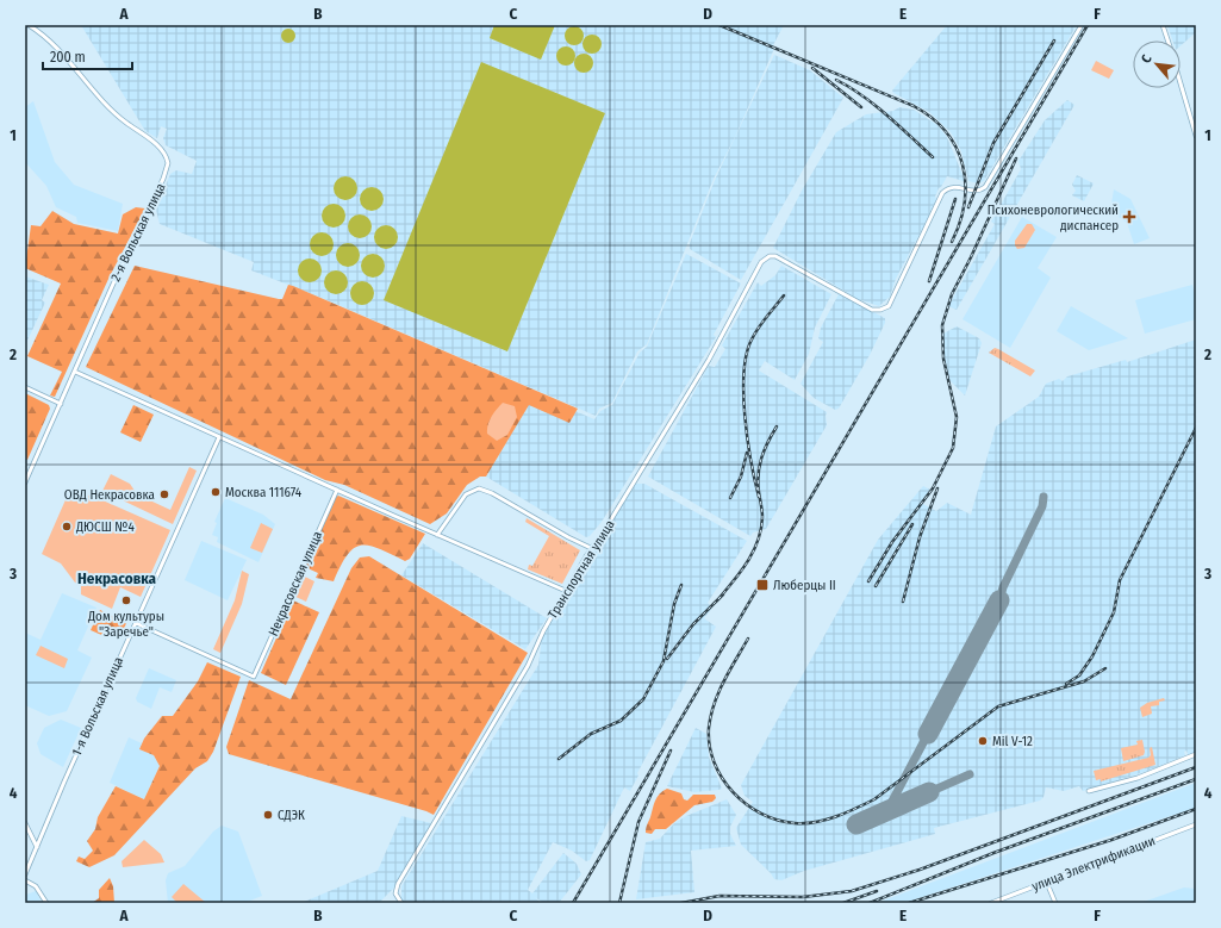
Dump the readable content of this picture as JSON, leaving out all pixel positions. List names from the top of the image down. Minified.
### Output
{"streets":{"street":["2-я Вольская улица","Транспортная улица","Некрасовская улица","1-я Вольская улица","улица Электрификации"]},"crossings":[["Некрасовская улица","1-я Вольская улица"]],"districts":["Некрасовка"],"places":{"health":["Психоневрологический диспансер"],"other":["Москва 111674","ОВД Некрасовка","ДЮСШ №4","Дом культуры \"Заречье\"","Mil V-12","СДЭК"],"transit":["Люберцы II"]},"scale_bar":"200 m","north":"top left","grid":{"columns":["A","B","C","D","E","F"],"rows":["1","2","3","4"]}}
